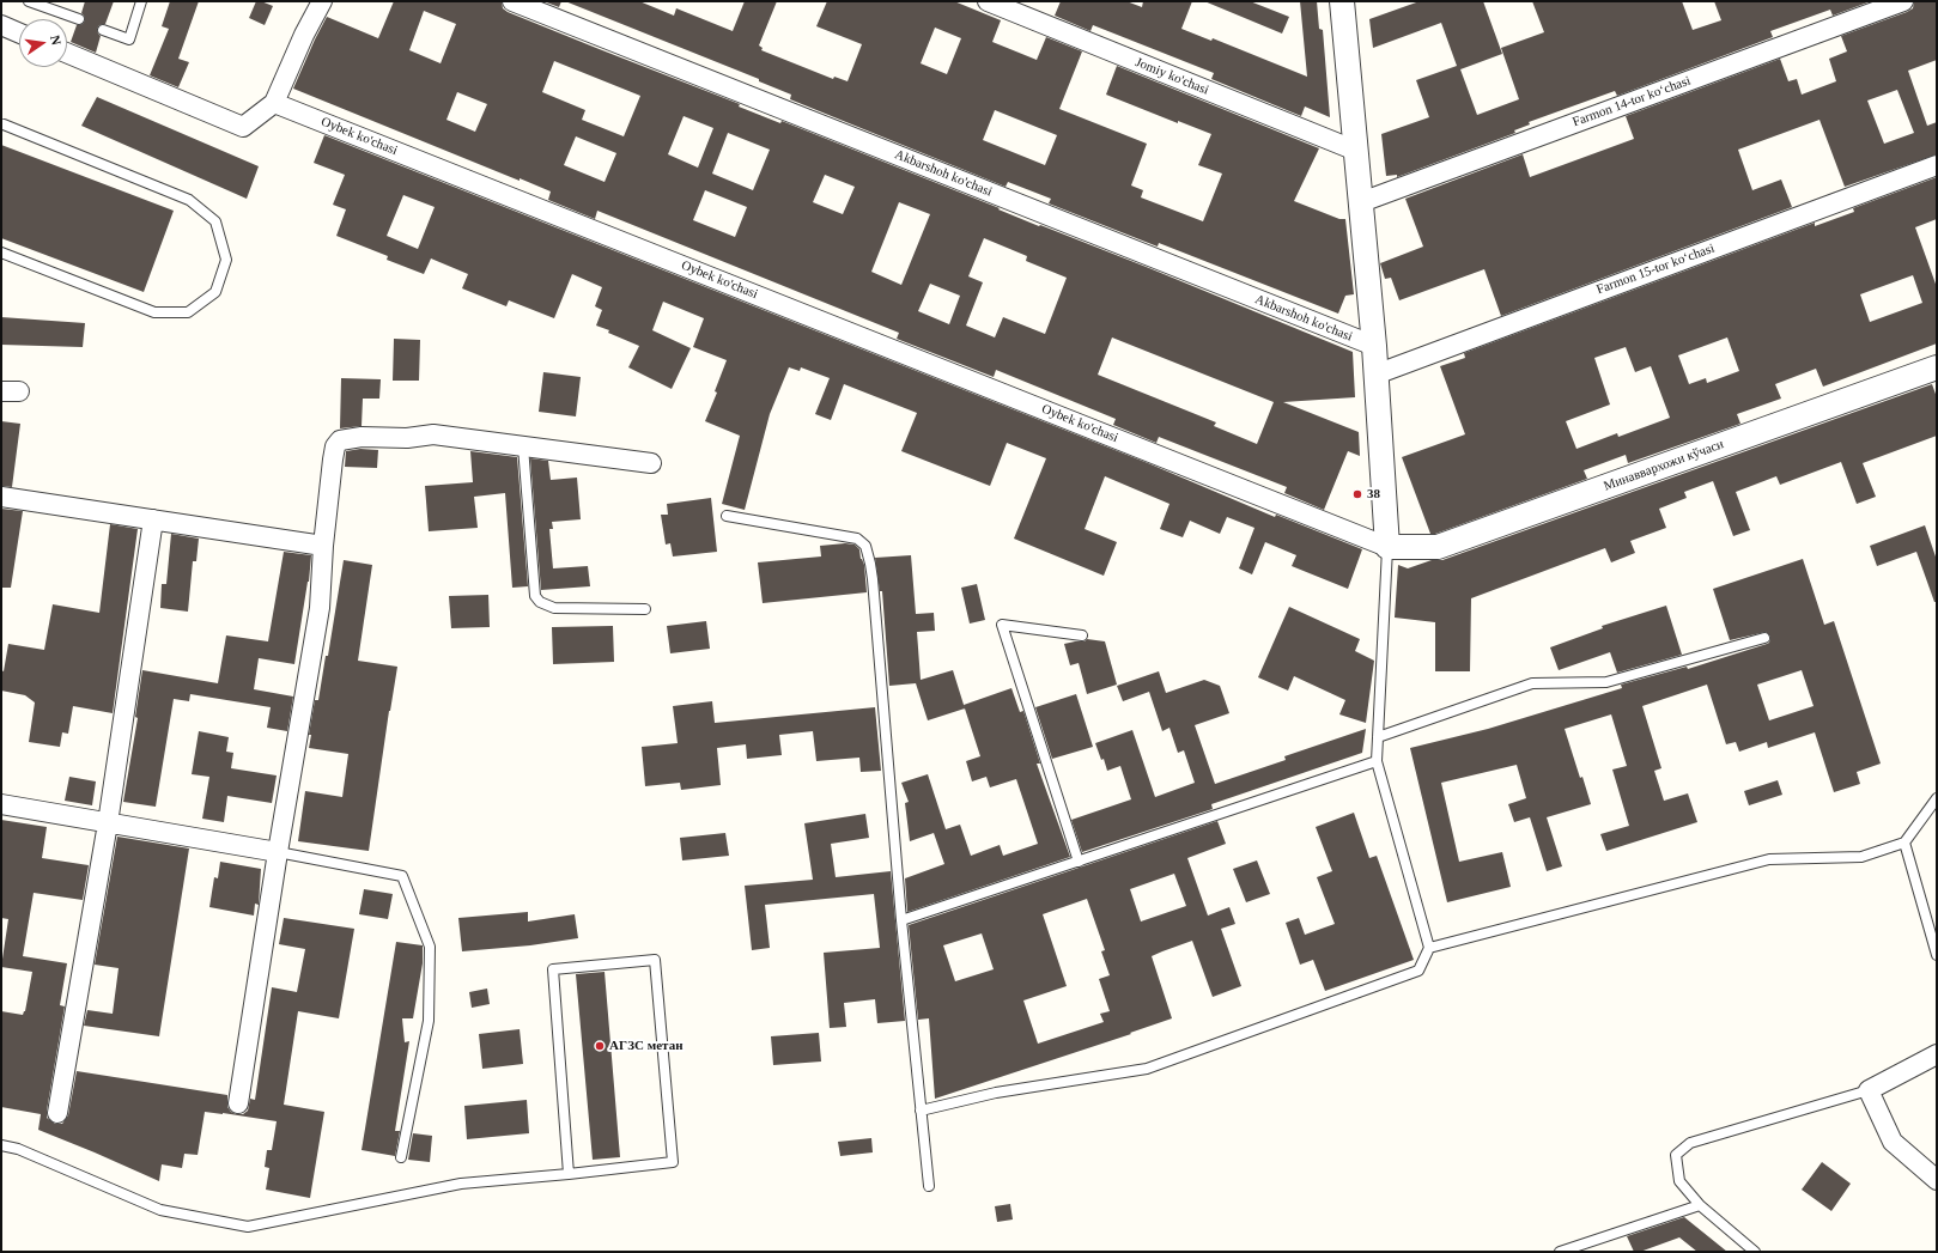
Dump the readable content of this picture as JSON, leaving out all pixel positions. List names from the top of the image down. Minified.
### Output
{"streets":{"street":["Jomiy ko'chasi","Farmon 14-tor koʻchasi","Oybek ko'chasi","Akbarshoh ko'chasi","Farmon 15-tor koʻchasi","Минаввархожи кўчаси"]},"crossings":[["Oybek ko'chasi","Минаввархожи кўчаси"]],"places":["38","АГЗС метан"],"north":"right"}
